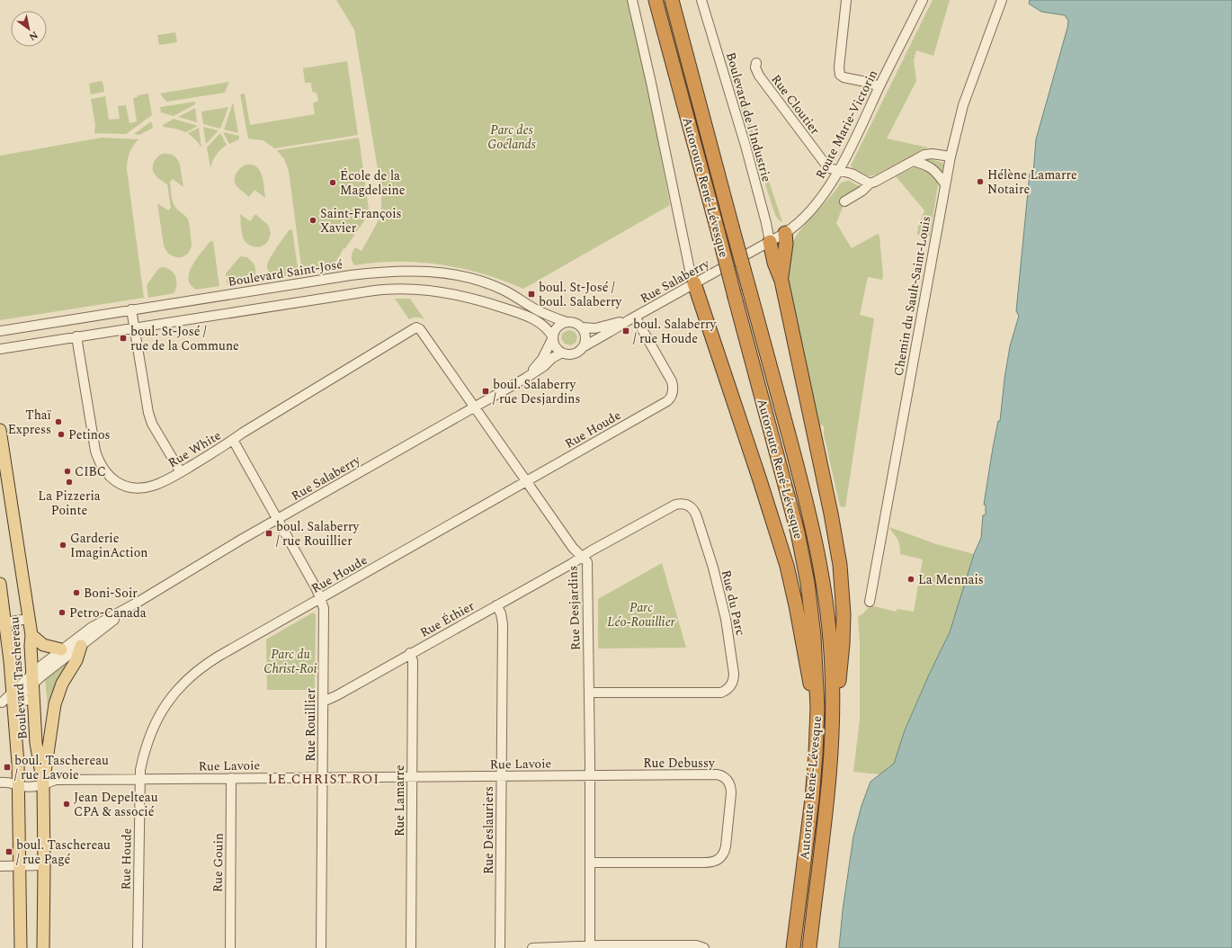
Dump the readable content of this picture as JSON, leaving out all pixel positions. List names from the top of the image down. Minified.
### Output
{"streets":{"highway":["Autoroute René-Lévesque"],"main road":["Boulevard Taschereau"],"street":["Rue Cloutier","Boulevard de l'Industrie","Route Marie-Victorin","Boulevard Saint-José","Rue Salaberry","Chemin du Sault-Saint-Louis","Rue Houde","Rue White","Rue du Parc","Rue Desjardins","Rue Éthier","Rue Rouillier","Rue Debussy","Rue Lavoie","Rue Lamarre","Rue Deslauriers","Rue Gouin"]},"crossings":[["Rue Cloutier","Route Marie-Victorin"],["Boulevard de l'Industrie","Route Marie-Victorin"],["Boulevard de l'Industrie","Rue Salaberry"],["Route Marie-Victorin","Rue Salaberry"],["Boulevard Saint-José","Rue Salaberry"],["Rue Salaberry","Rue Houde"],["Rue Salaberry","Rue Desjardins"],["Rue Salaberry","Boulevard Taschereau"],["Rue Salaberry","Rue Rouillier"],["Rue Houde","Rue Desjardins"],["Rue Houde","Rue Rouillier"],["Rue Houde","Rue Lavoie"],["Rue White","Rue Desjardins"],["Rue White","Rue Rouillier"],["Rue du Parc","Rue Desjardins"],["Rue du Parc","Rue Éthier"],["Rue Desjardins","Rue Éthier"],["Rue Desjardins","Rue Debussy"],["Rue Desjardins","Rue Lavoie"],["Rue Éthier","Rue Rouillier"],["Rue Éthier","Rue Lamarre"],["Rue Éthier","Rue Deslauriers"],["Boulevard Taschereau","Rue Lavoie"],["Rue Rouillier","Rue Lavoie"],["Rue Debussy","Rue Lavoie"],["Rue Lavoie","Rue Lamarre"],["Rue Lavoie","Rue Deslauriers"],["Rue Lavoie","Rue Gouin"]],"districts":["LE CHRIST ROI"],"parks":["Parc des Goélands","Parc Léo-Rouillier","Parc du Christ-Roi"],"places":{"other":["Hélène Lamarre Notaire","École de la Magdeleine","Saint-François Xavier","Thaï Express","Petinos","CIBC","La Pizzeria Pointe","Garderie ImaginAction","La Mennais","Boni-Soir","Petro-Canada","Jean Depelteau CPA & associé"],"transit":["boul. St-José / boul. Salaberry","boul. Salaberry / rue Houde","boul. St-José / rue de la Commune","boul. Salaberry / rue Desjardins","boul. Salaberry / rue Rouillier","boul. Taschereau / rue Lavoie","boul. Taschereau / rue Pagé"]},"north":"bottom right"}
